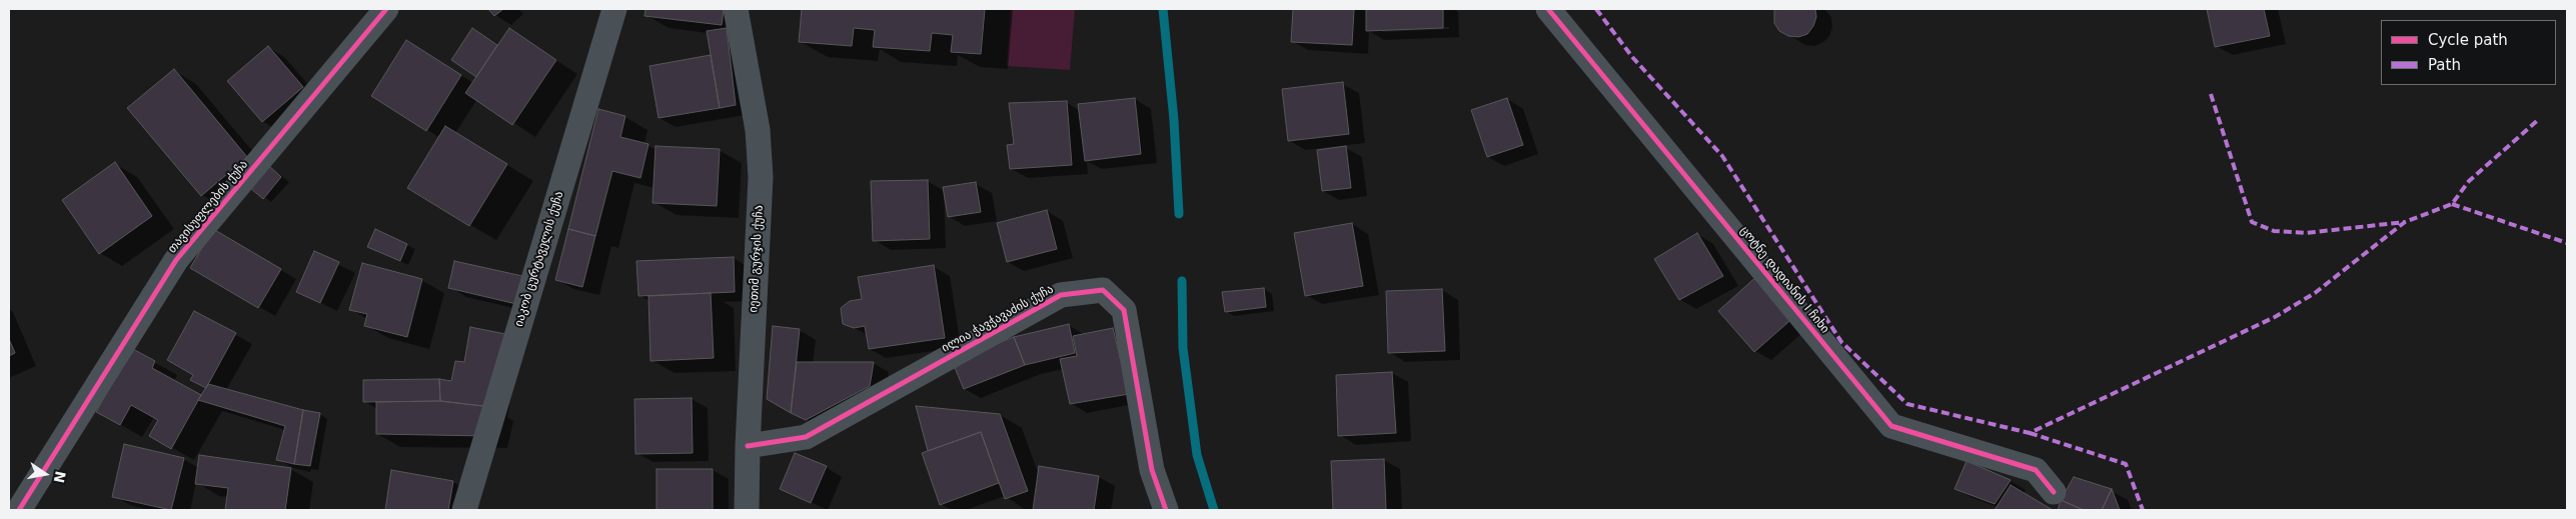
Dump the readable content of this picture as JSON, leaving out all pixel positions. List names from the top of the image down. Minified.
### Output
{"streets":{"street":["თავისუფლების ქუჩა","იაკობ ცურტაველის ქუჩა","იეთიმ გურჯის ქუჩა","ცოტნე დადიანის I ჩიხი","ილია ჭავჭავაძის ქუჩა"]},"crossings":[["იეთიმ გურჯის ქუჩა","ილია ჭავჭავაძის ქუჩა"]],"legend":["Cycle path","Path"],"north":"right"}
